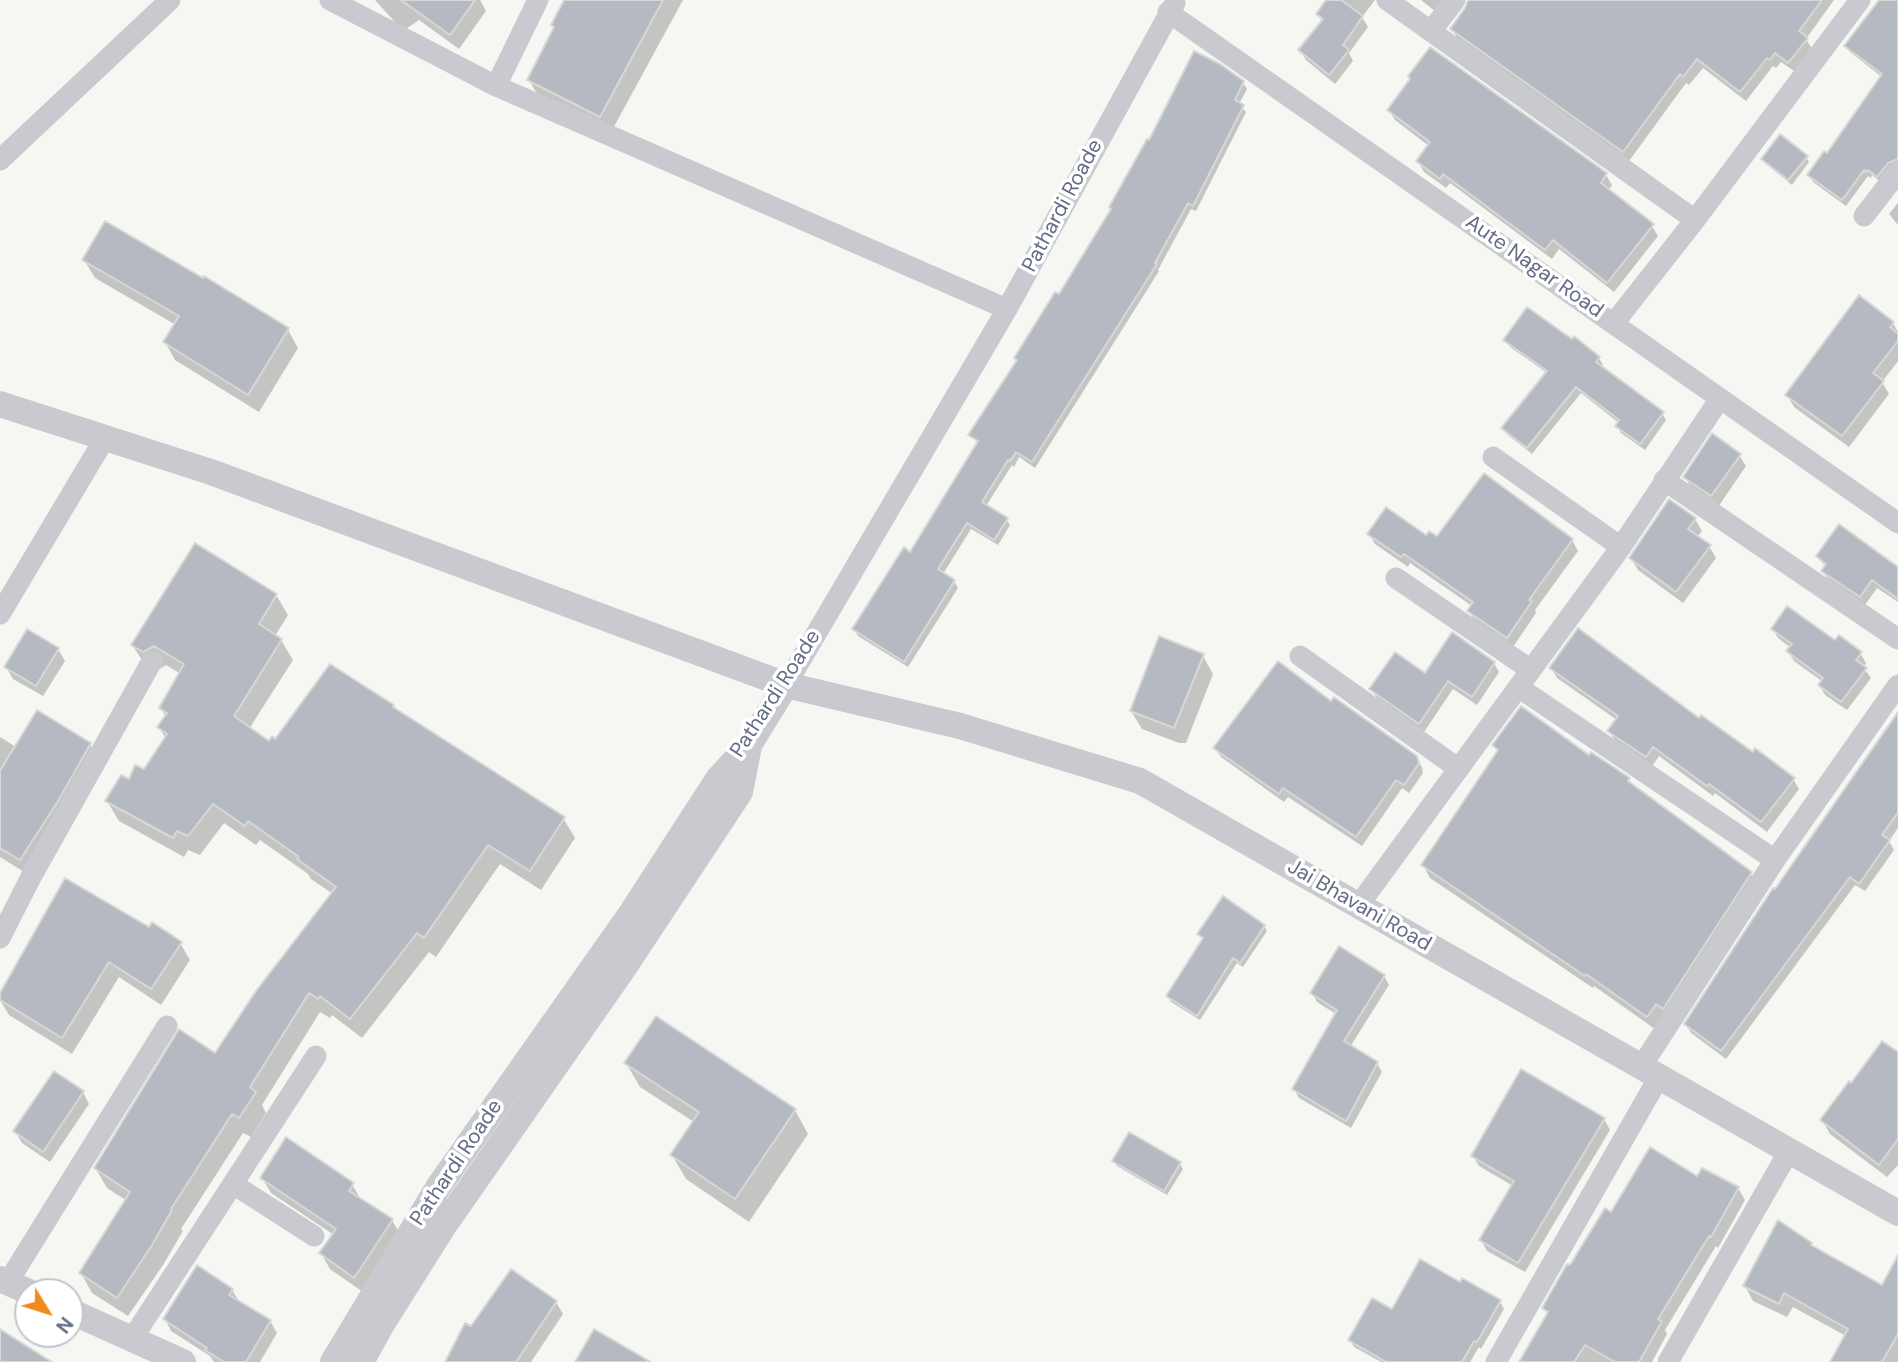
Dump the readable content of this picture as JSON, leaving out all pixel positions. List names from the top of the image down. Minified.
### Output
{"streets":{"street":["Pathardi Roade","Aute Nagar Road","Jai Bhavani Road"]},"crossings":[["Pathardi Roade","Aute Nagar Road"],["Pathardi Roade","Jai Bhavani Road"]],"north":"bottom right"}
